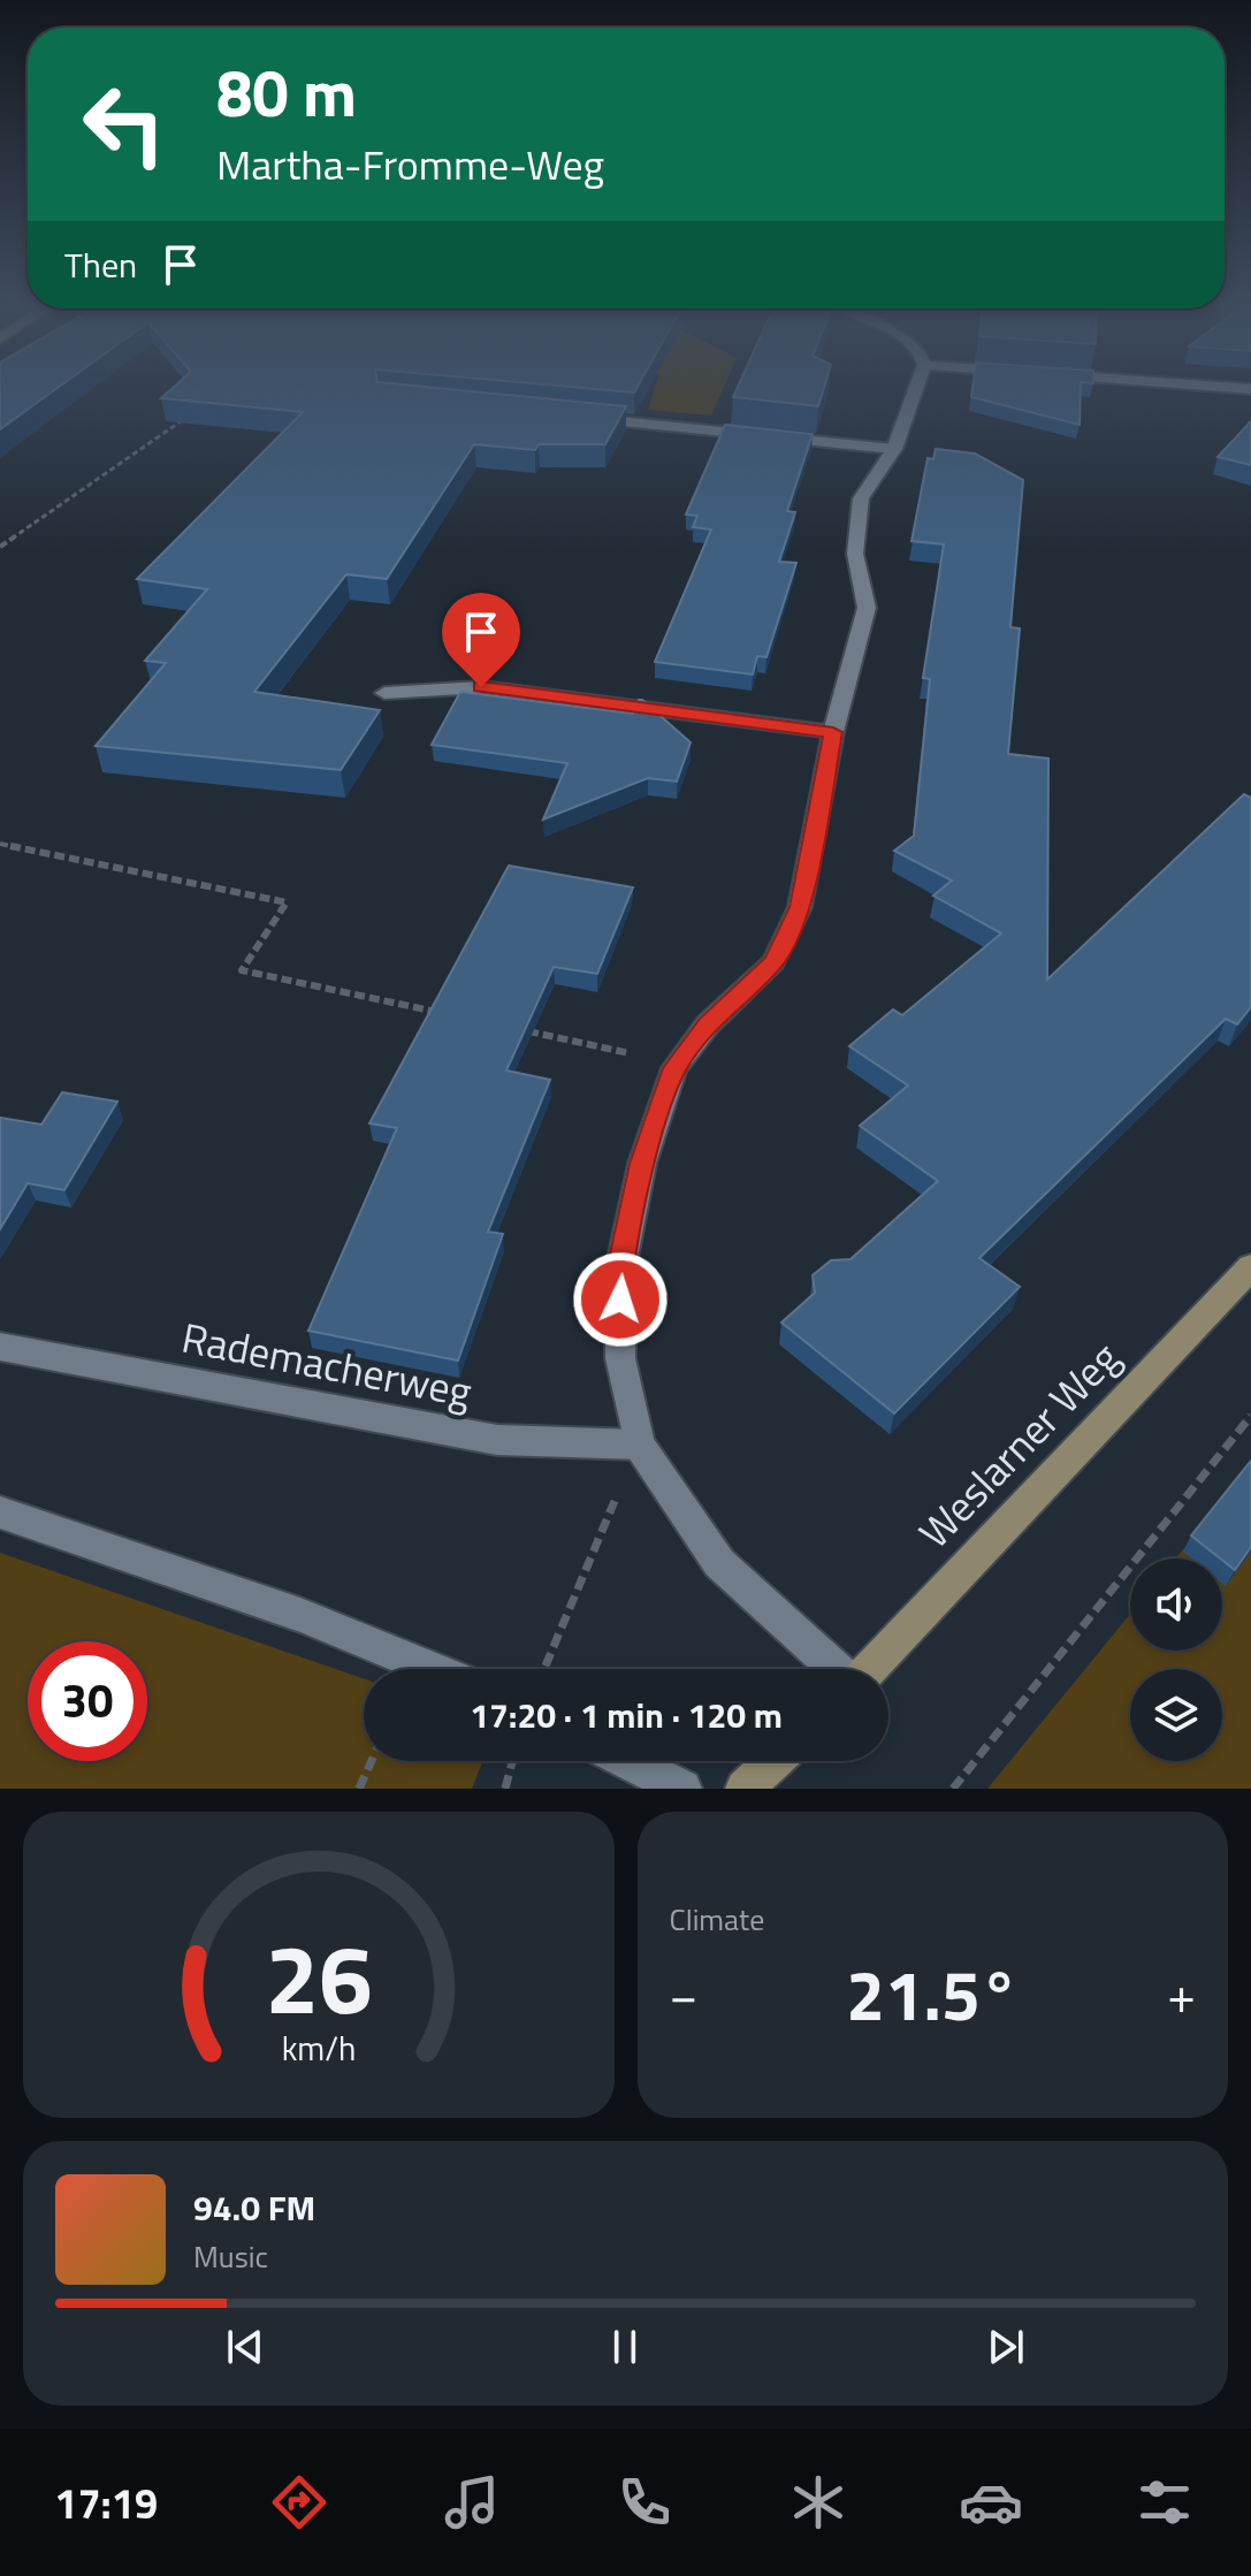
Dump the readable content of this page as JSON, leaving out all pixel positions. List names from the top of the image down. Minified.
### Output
{"streets":{"street":["Rademacherweg","Weslarner Weg"]},"page":{"turn":["80 m","Martha-Fromme-Weg"],"then":"Then","limit":"30","trip":"17:20 · 1 min · 120 m","tile":"Climate","heat":["−","21.5°","+"],"song":["94.0 FM","Music"],"tabs":"17:19","gauge":["26","km/h"]}}
